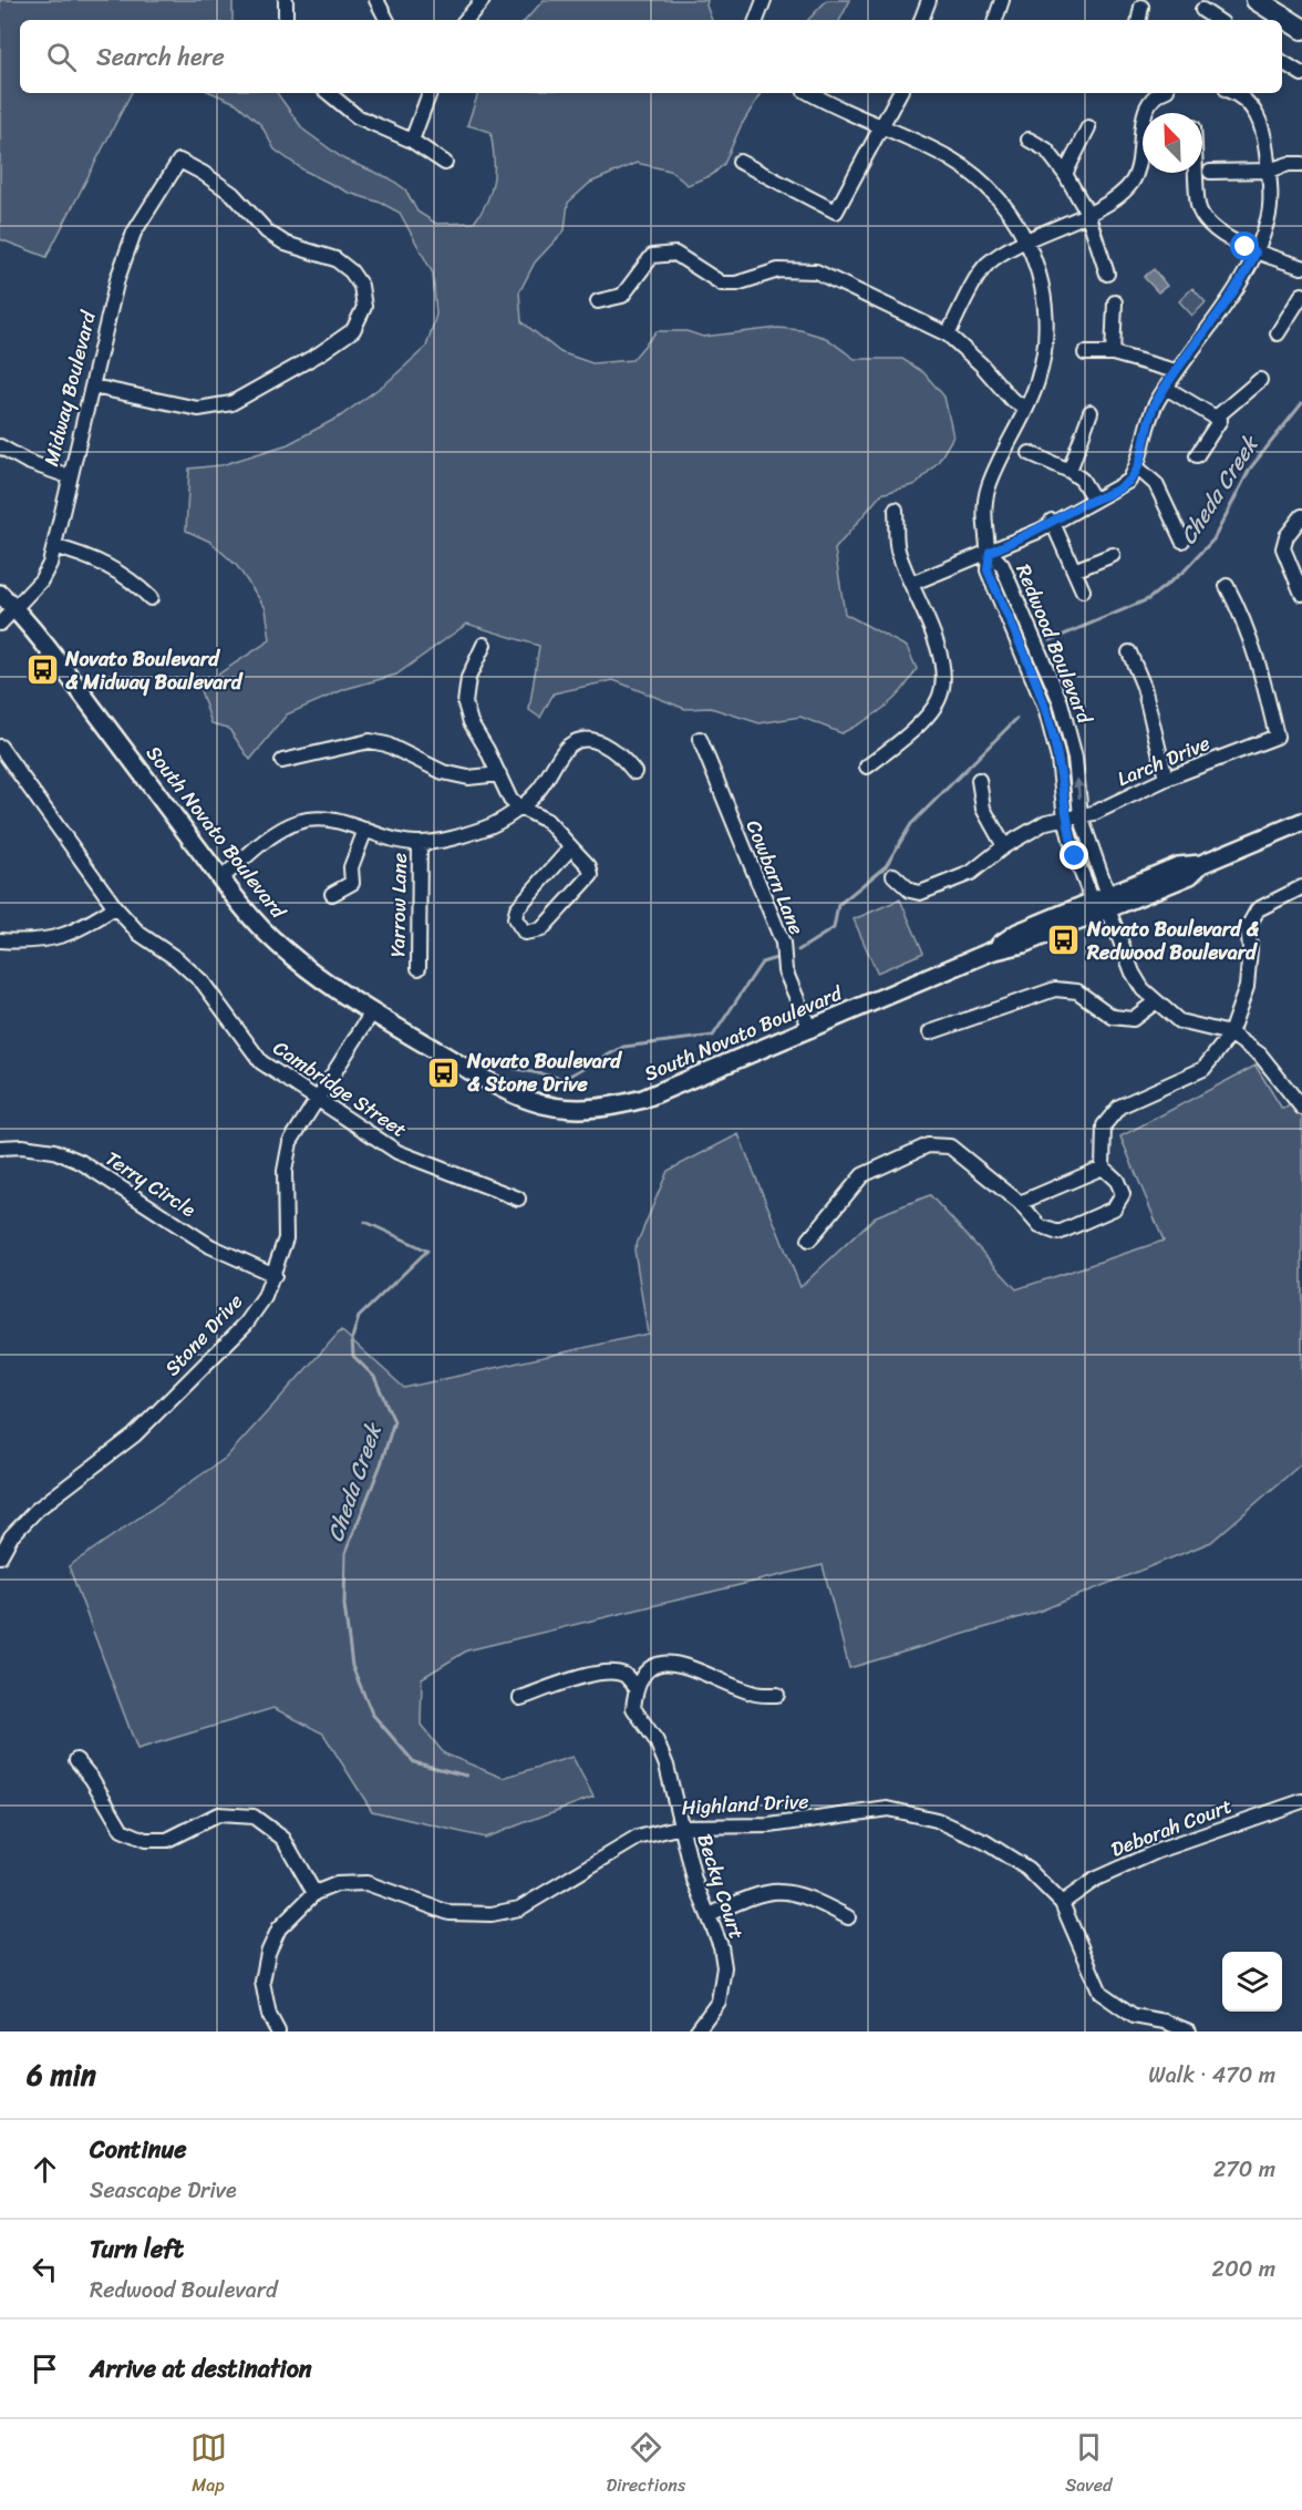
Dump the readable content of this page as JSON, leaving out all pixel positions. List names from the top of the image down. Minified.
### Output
{"streets":{"main road":["South Novato Boulevard"],"street":["Midway Boulevard","Redwood Boulevard","Larch Drive","Cowbarn Lane","Yarrow Lane","Cambridge Street","Terry Circle","Stone Drive","Highland Drive","Deborah Court","Becky Court"]},"crossings":[["Midway Boulevard","South Novato Boulevard"],["Redwood Boulevard","Larch Drive"],["Redwood Boulevard","South Novato Boulevard"],["South Novato Boulevard","Cowbarn Lane"],["South Novato Boulevard","Stone Drive"],["Cambridge Street","Stone Drive"],["Terry Circle","Stone Drive"],["Highland Drive","Deborah Court"],["Highland Drive","Becky Court"]],"water":["Cheda Creek"],"places":{"bus stop":["Novato Boulevard & Midway Boulevard","Novato Boulevard & Redwood Boulevard","Novato Boulevard & Stone Drive"]},"north":"top left","page":{"search":"Search here","heading":["6 min","Walk · 470 m"],"list":[["Continue","Seascape Drive","270 m"],["Turn left","Redwood Boulevard","200 m"],"Arrive at destination"],"nav":["Map","Directions","Saved"]}}
